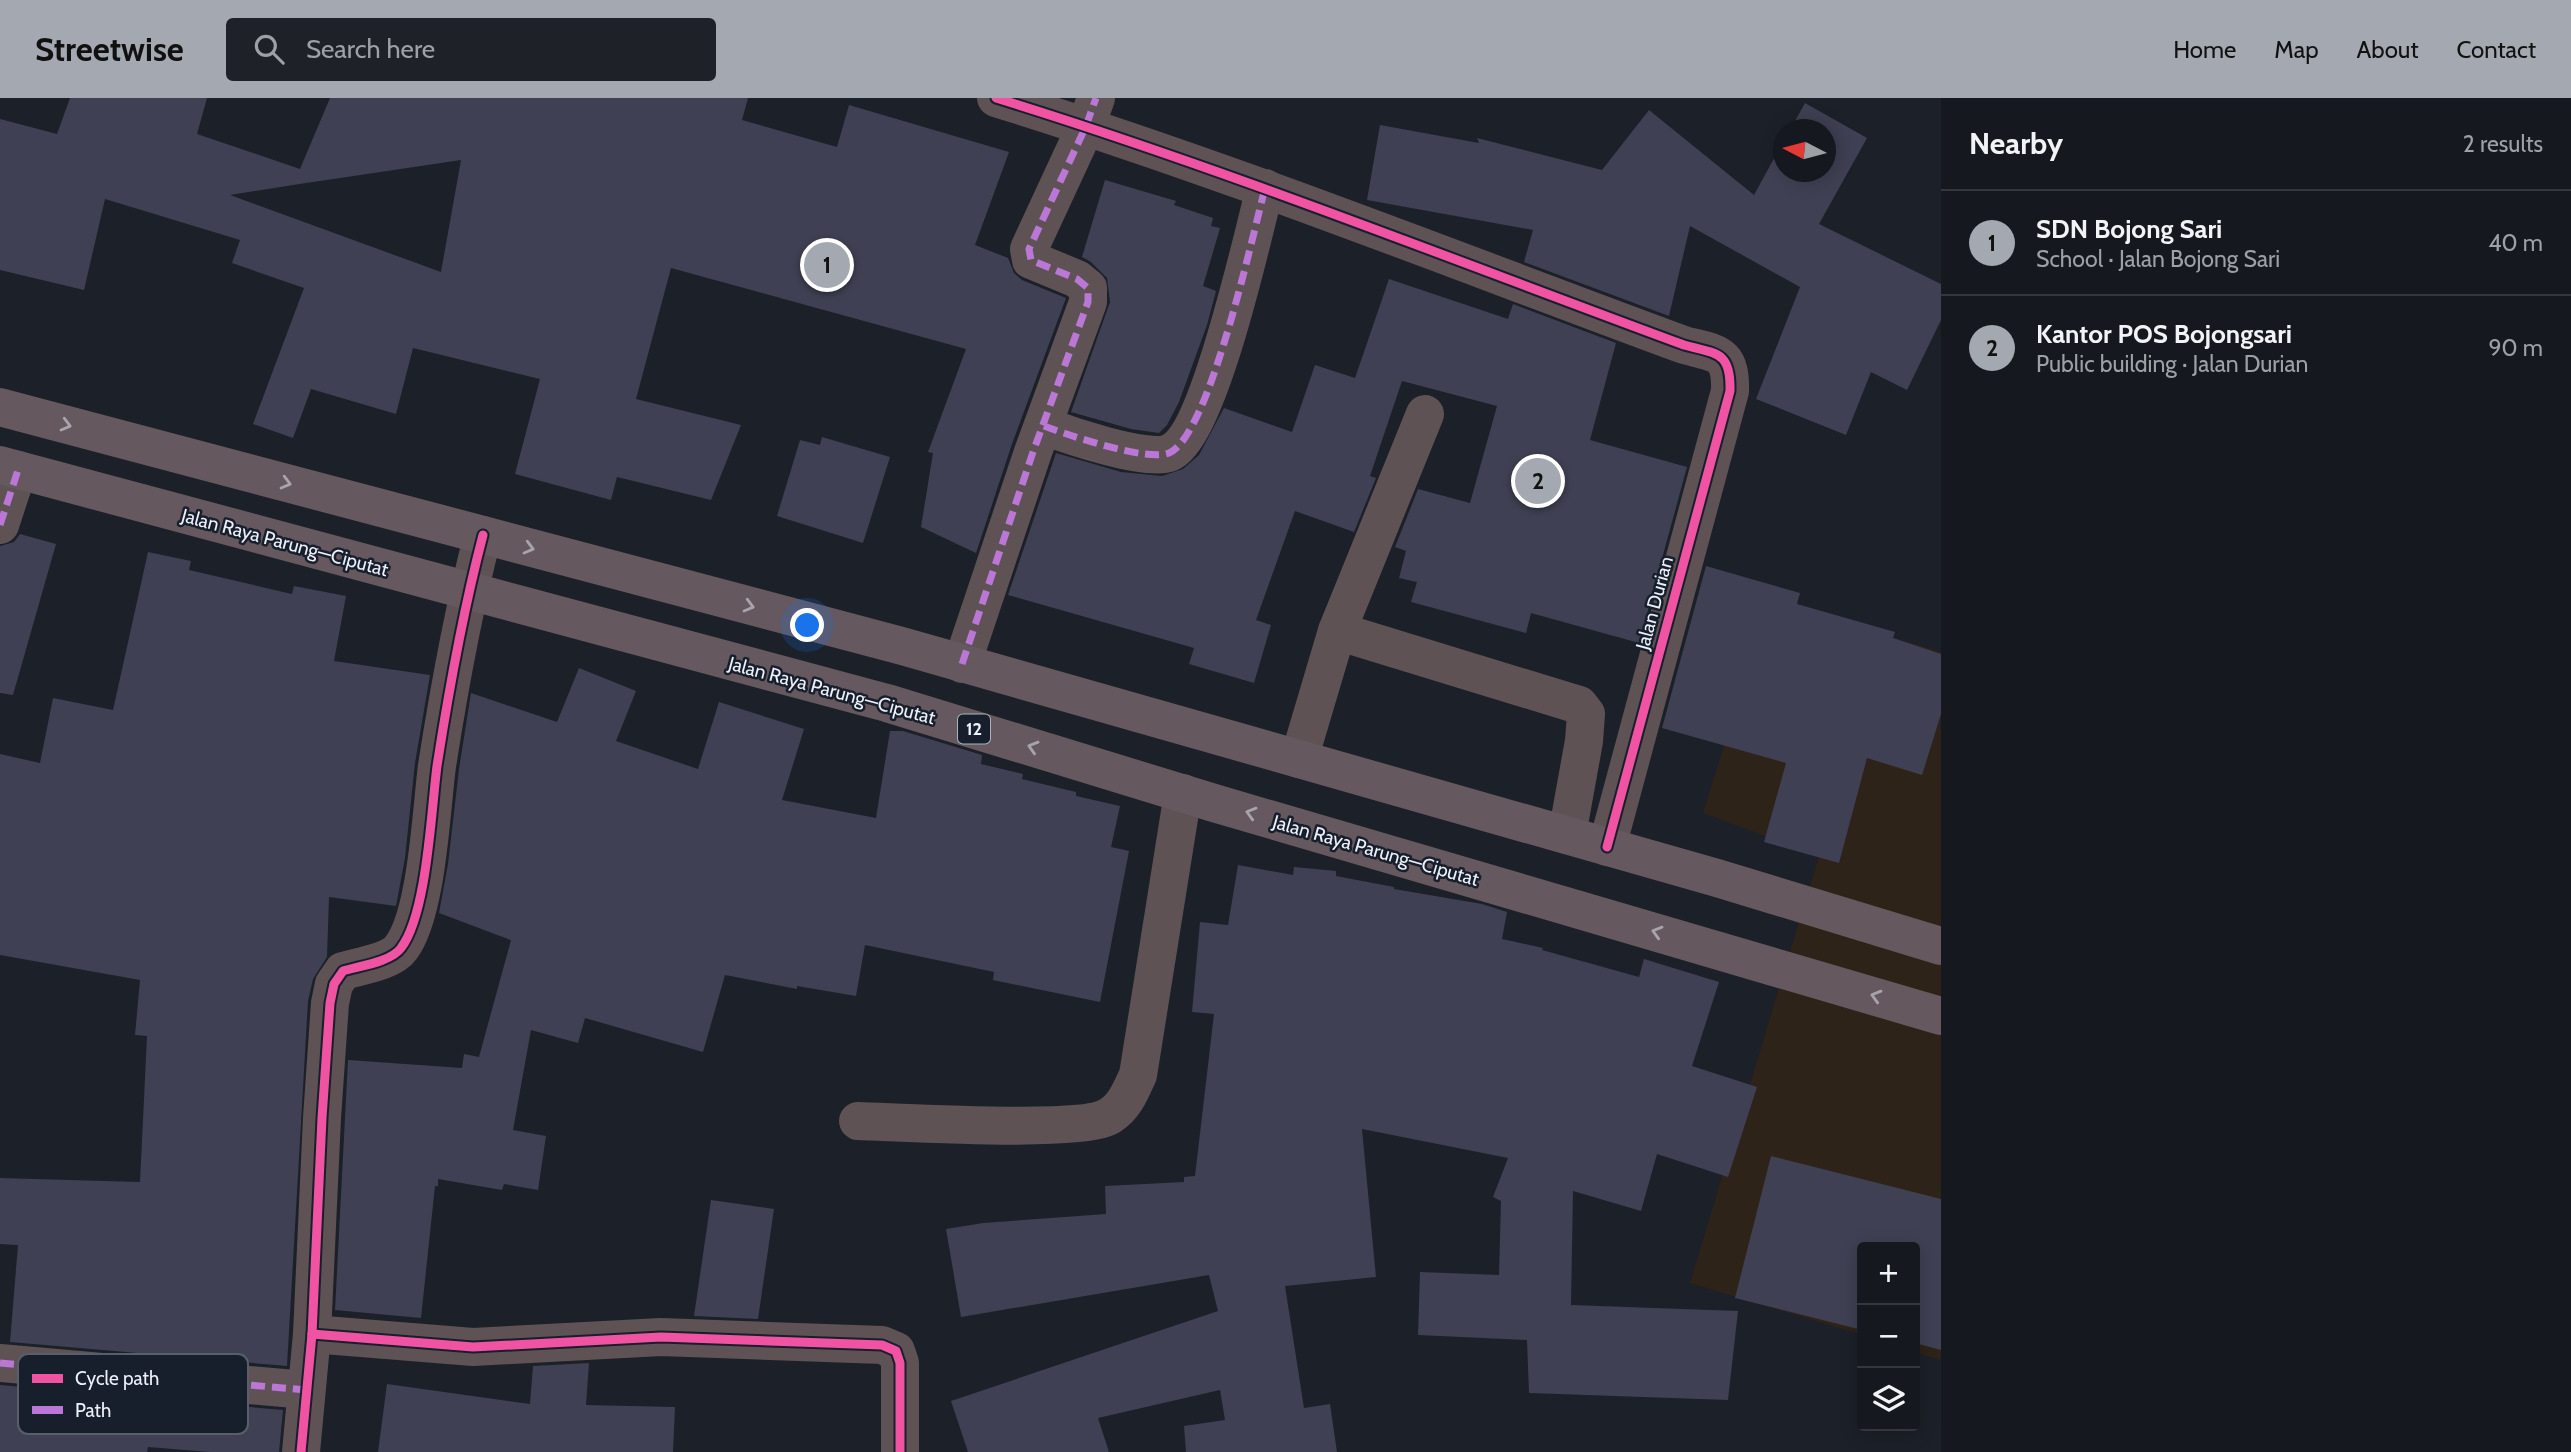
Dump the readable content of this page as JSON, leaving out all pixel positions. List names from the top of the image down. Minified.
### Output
{"streets":{"highway":["Jalan Raya Parung—Ciputat","12"],"street":["Jalan Durian"]},"legend":["Cycle path","Path"],"north":"left","page":{"header":"Streetwise","search":"Search here","nav":["Home","Map","About","Contact"],"heading":["Nearby","2 results"],"list":[{"mark":"1","name":"SDN Bojong Sari","note":"School · Jalan Bojong Sari","value":"40 m"},{"mark":"2","name":"Kantor POS Bojongsari","note":"Public building · Jalan Durian","value":"90 m"}],"pins":["1","2"],"map_buttons":["+","−"]}}
